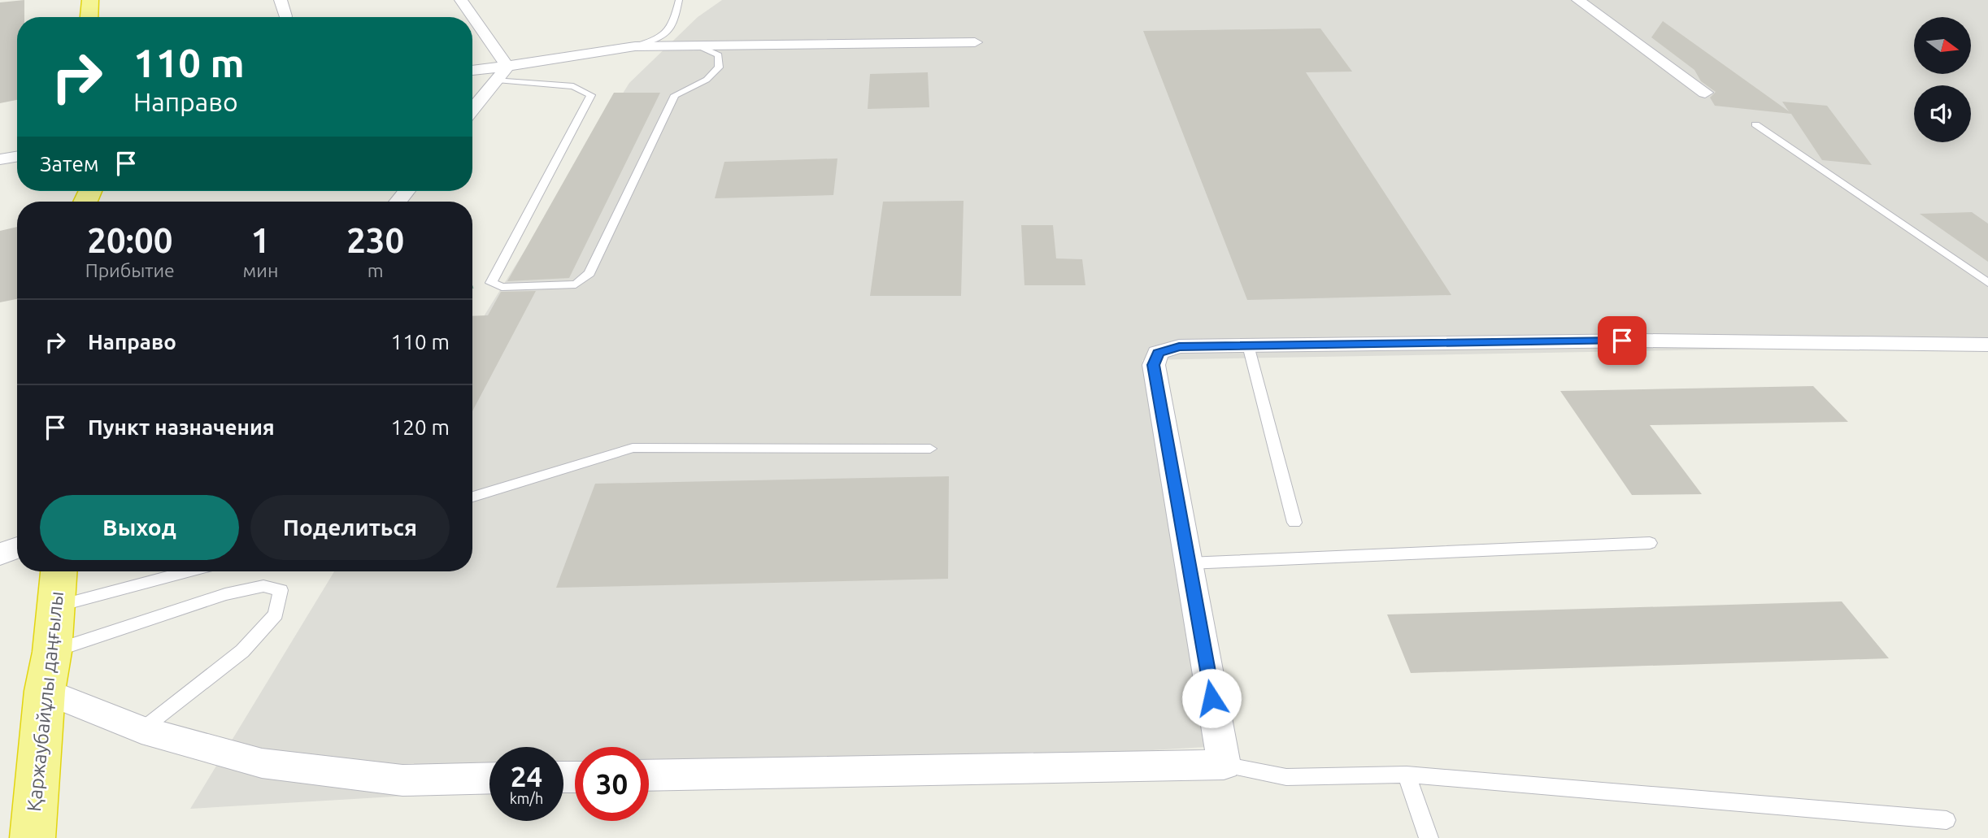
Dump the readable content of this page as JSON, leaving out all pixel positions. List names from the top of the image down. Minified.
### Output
{"streets":{"highway":["Қаржаубайұлы даңғылы"]},"north":"right","page":{"turn":["110 m","Направо"],"then":"Затем","eta":["20:00","Прибытие","1","мин","230","m"],"list":[{"name":"Направо","value":"110 m"},{"name":"Пункт назначения","value":"120 m"}],"buttons":["Выход","Поделиться"],"speed":"24 km/h","limit":"30"}}
